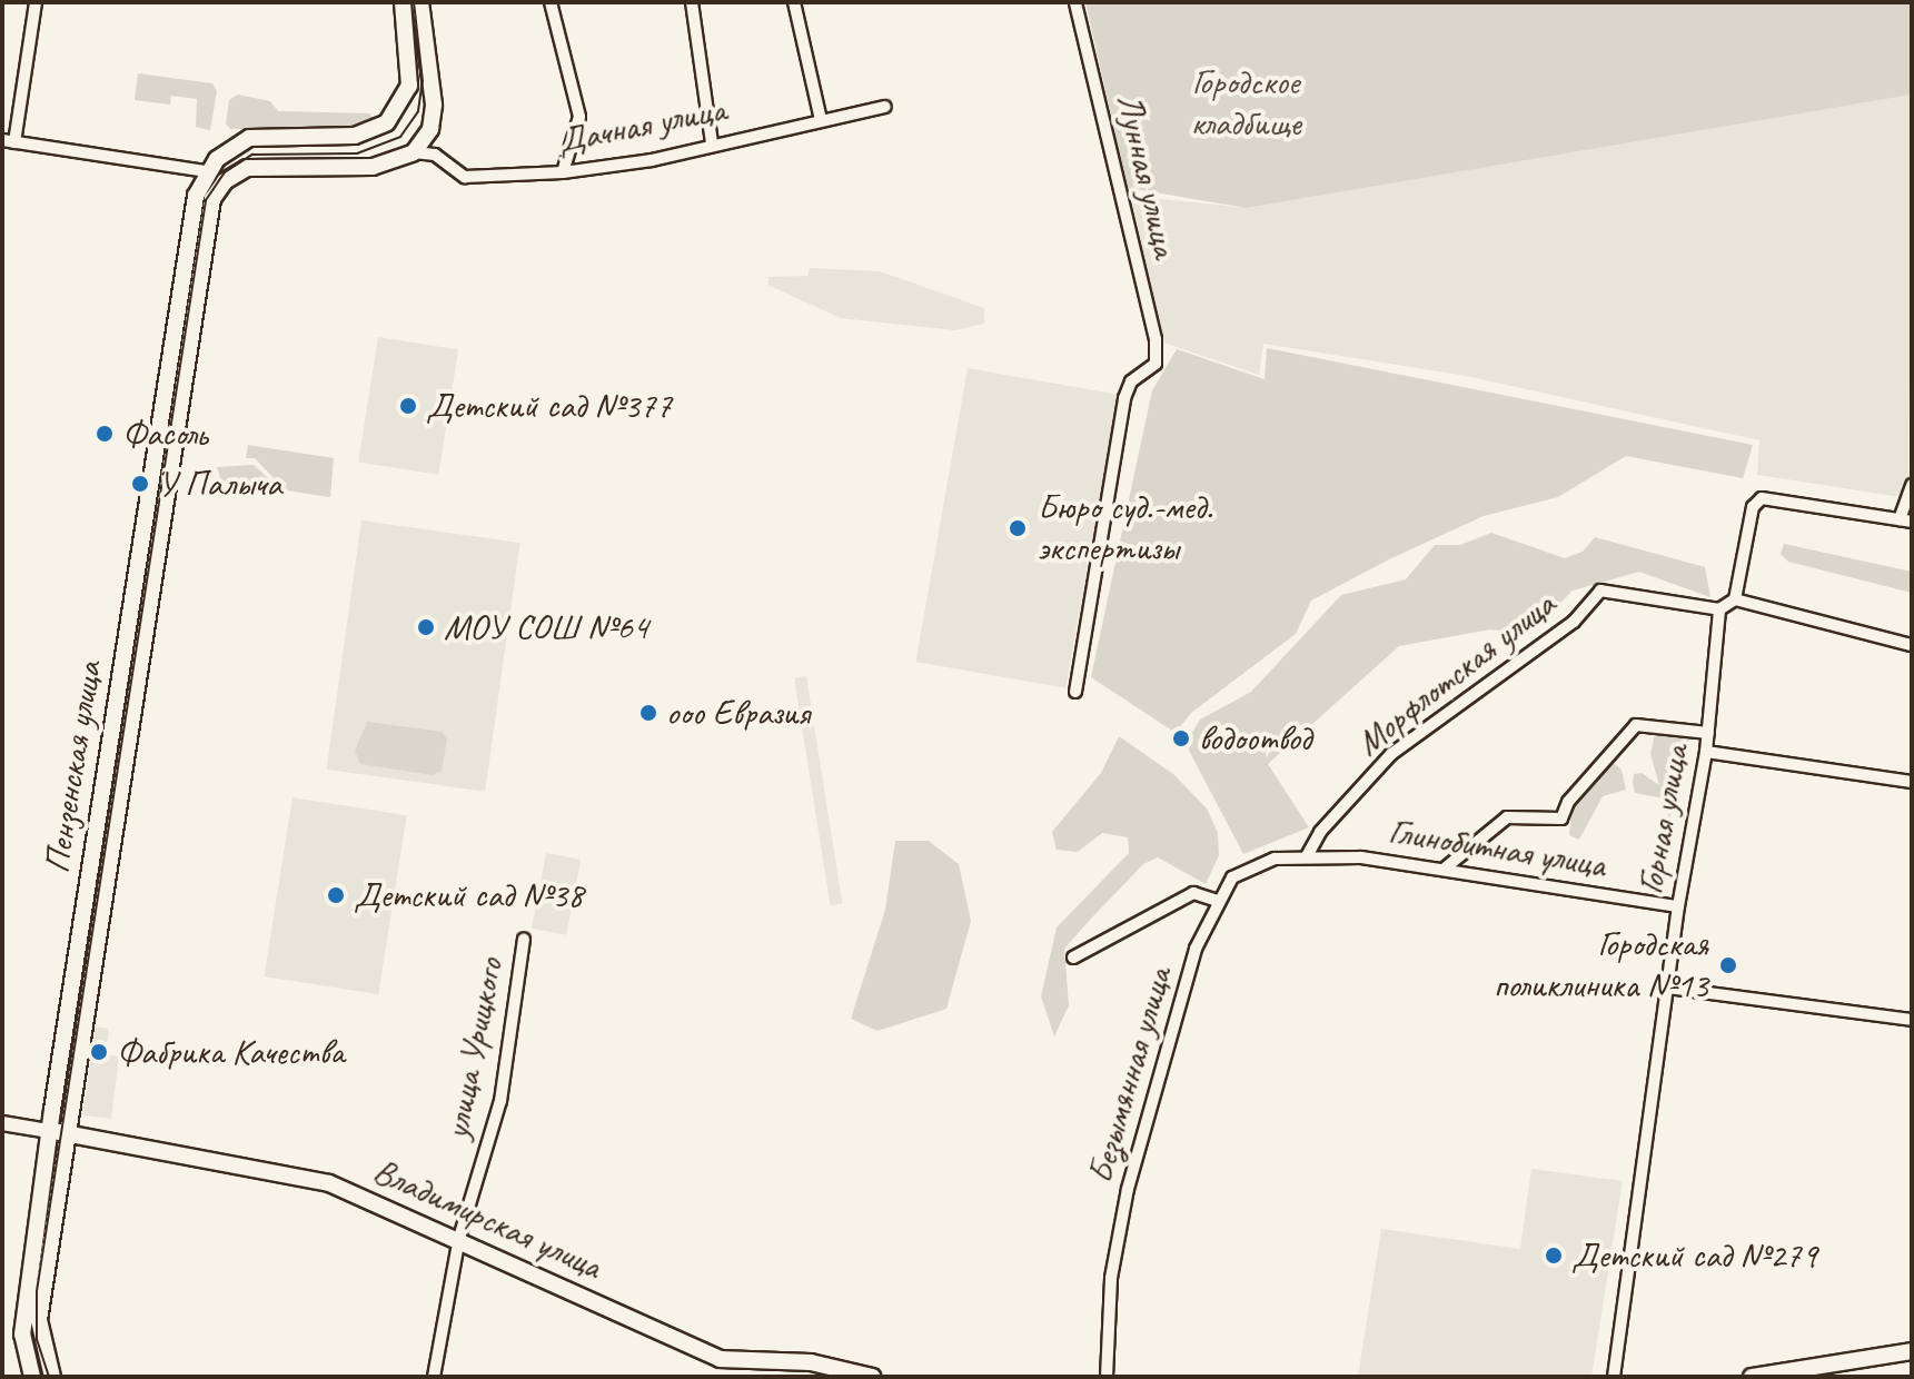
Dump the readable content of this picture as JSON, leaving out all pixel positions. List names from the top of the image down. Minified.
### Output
{"streets":{"main road":["Пензенская улица","Владимирская улица"],"street":["Дачная улица","Лунная улица","Морфлотская улица","Горная улица","Глинобитная улица","улица Урицкого","Безымянная улица"]},"crossings":[["Морфлотская улица","Горная улица"],["Морфлотская улица","Глинобитная улица"],["Морфлотская улица","Безымянная улица"],["Пензенская улица","Владимирская улица"],["Горная улица","Глинобитная улица"],["Глинобитная улица","Безымянная улица"],["улица Урицкого","Владимирская улица"]],"parks":["Городское кладбище"],"places":["Детский сад №377","Фасоль","У Палыча","Бюро суд.-мед. экспертизы","МОУ СОШ №64","ооо Евразия","водоотвод","Детский сад №38","Городская поликлиника №13","Фабрика Качества","Детский сад №279"]}
